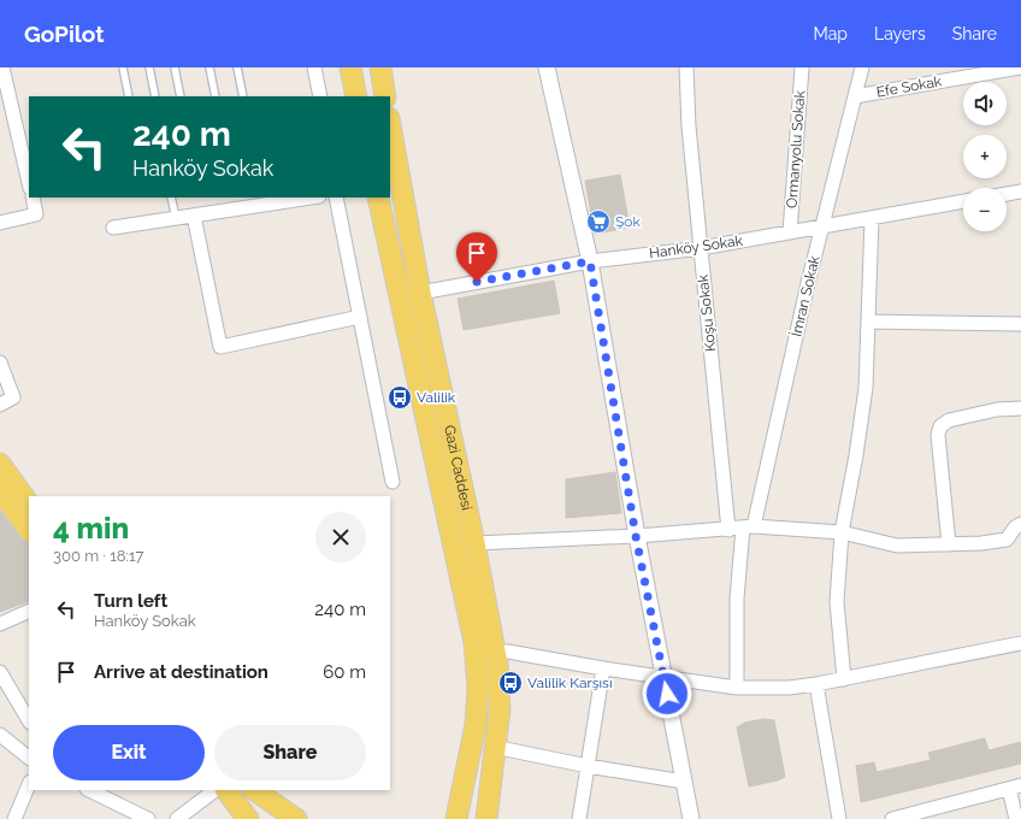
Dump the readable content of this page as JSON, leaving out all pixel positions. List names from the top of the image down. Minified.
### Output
{"streets":{"main road":["Gazi Caddesi"],"street":["Efe Sokak","Ormanyolu Sokak","Hanköy Sokak","İmran Sokak","Koşu Sokak"]},"crossings":[["Efe Sokak","İmran Sokak"],["Ormanyolu Sokak","Hanköy Sokak"],["Hanköy Sokak","İmran Sokak"],["Hanköy Sokak","Koşu Sokak"],["Hanköy Sokak","Gazi Caddesi"]],"places":{"supermarket":["Şok"],"bus stop":["Valilik","Valilik Karşısı"]},"page":{"header":"GoPilot","nav":["Map","Layers","Share"],"map_buttons":["+","−"],"turn":["240 m","Hanköy Sokak"],"heading":["4 min","300 m · 18:17"],"list":[{"name":"Turn left","note":"Hanköy Sokak","value":"240 m"},{"name":"Arrive at destination","value":"60 m"}],"buttons":["Exit","Share"]}}
